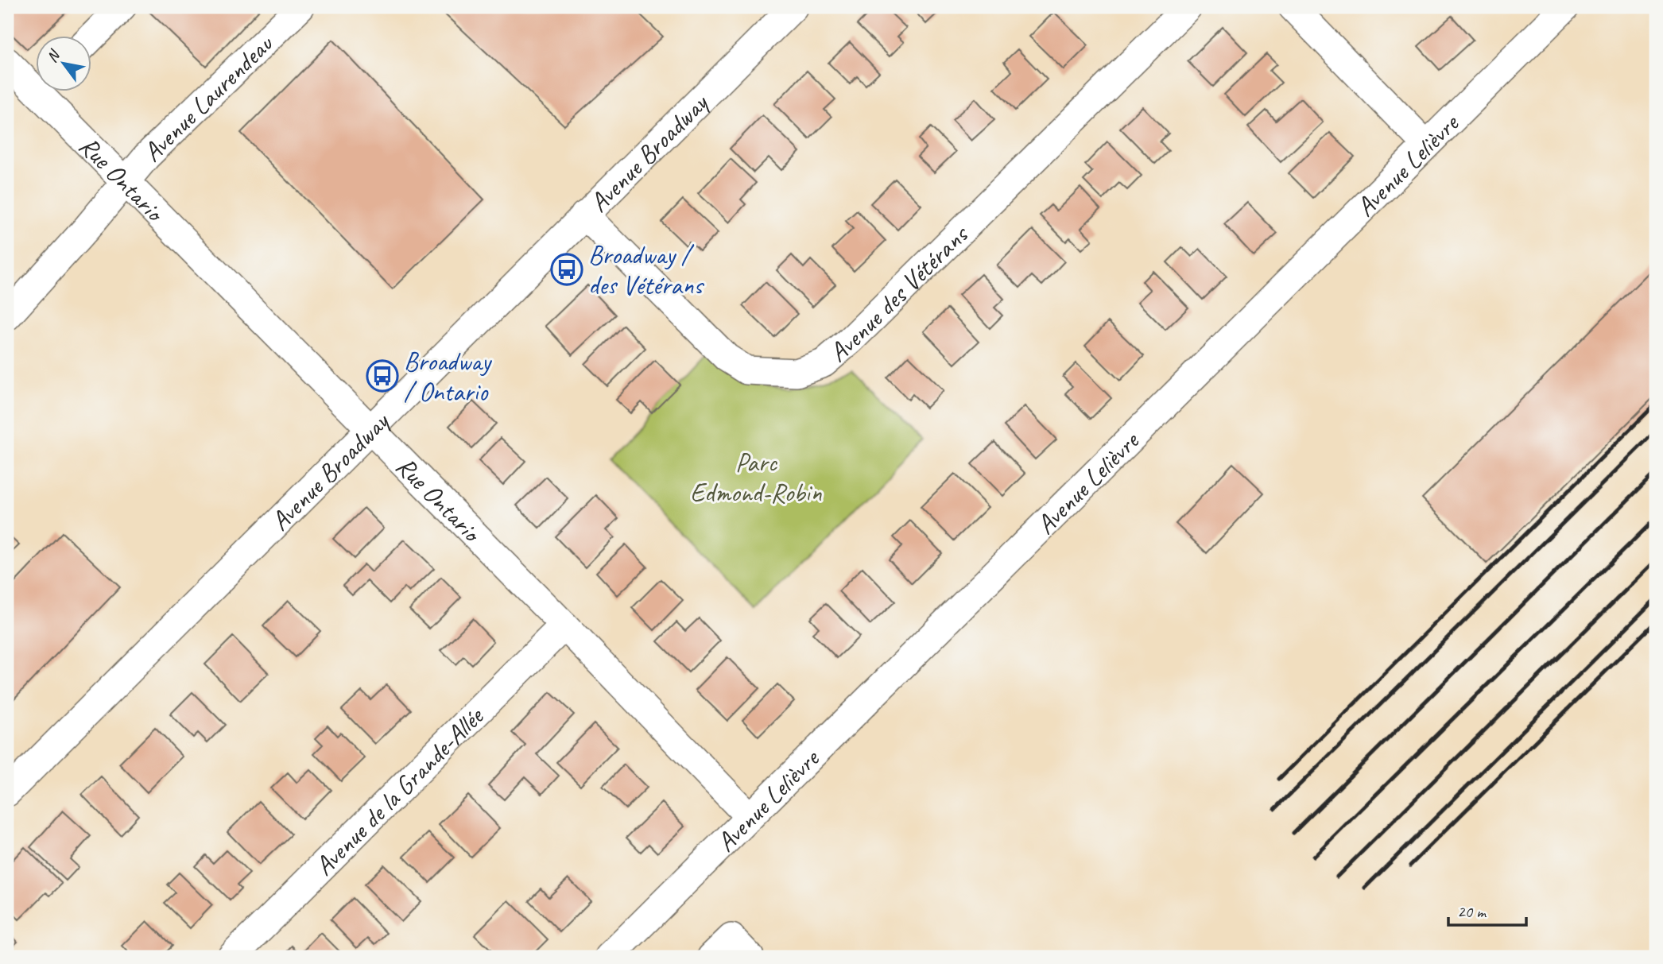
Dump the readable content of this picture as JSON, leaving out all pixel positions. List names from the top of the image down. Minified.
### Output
{"streets":{"street":["Avenue Laurendeau","Avenue Broadway","Avenue Lelièvre","Rue Ontario","Avenue des Vétérans","Avenue de la Grande-Allée"]},"crossings":[["Avenue Laurendeau","Rue Ontario"],["Avenue Broadway","Rue Ontario"],["Avenue Broadway","Avenue des Vétérans"],["Avenue Lelièvre","Rue Ontario"],["Rue Ontario","Avenue de la Grande-Allée"]],"parks":["Parc Edmond-Robin"],"places":{"bus stop":["Broadway / des Vétérans","Broadway / Ontario"]},"scale_bar":"20 m","north":"top left"}
